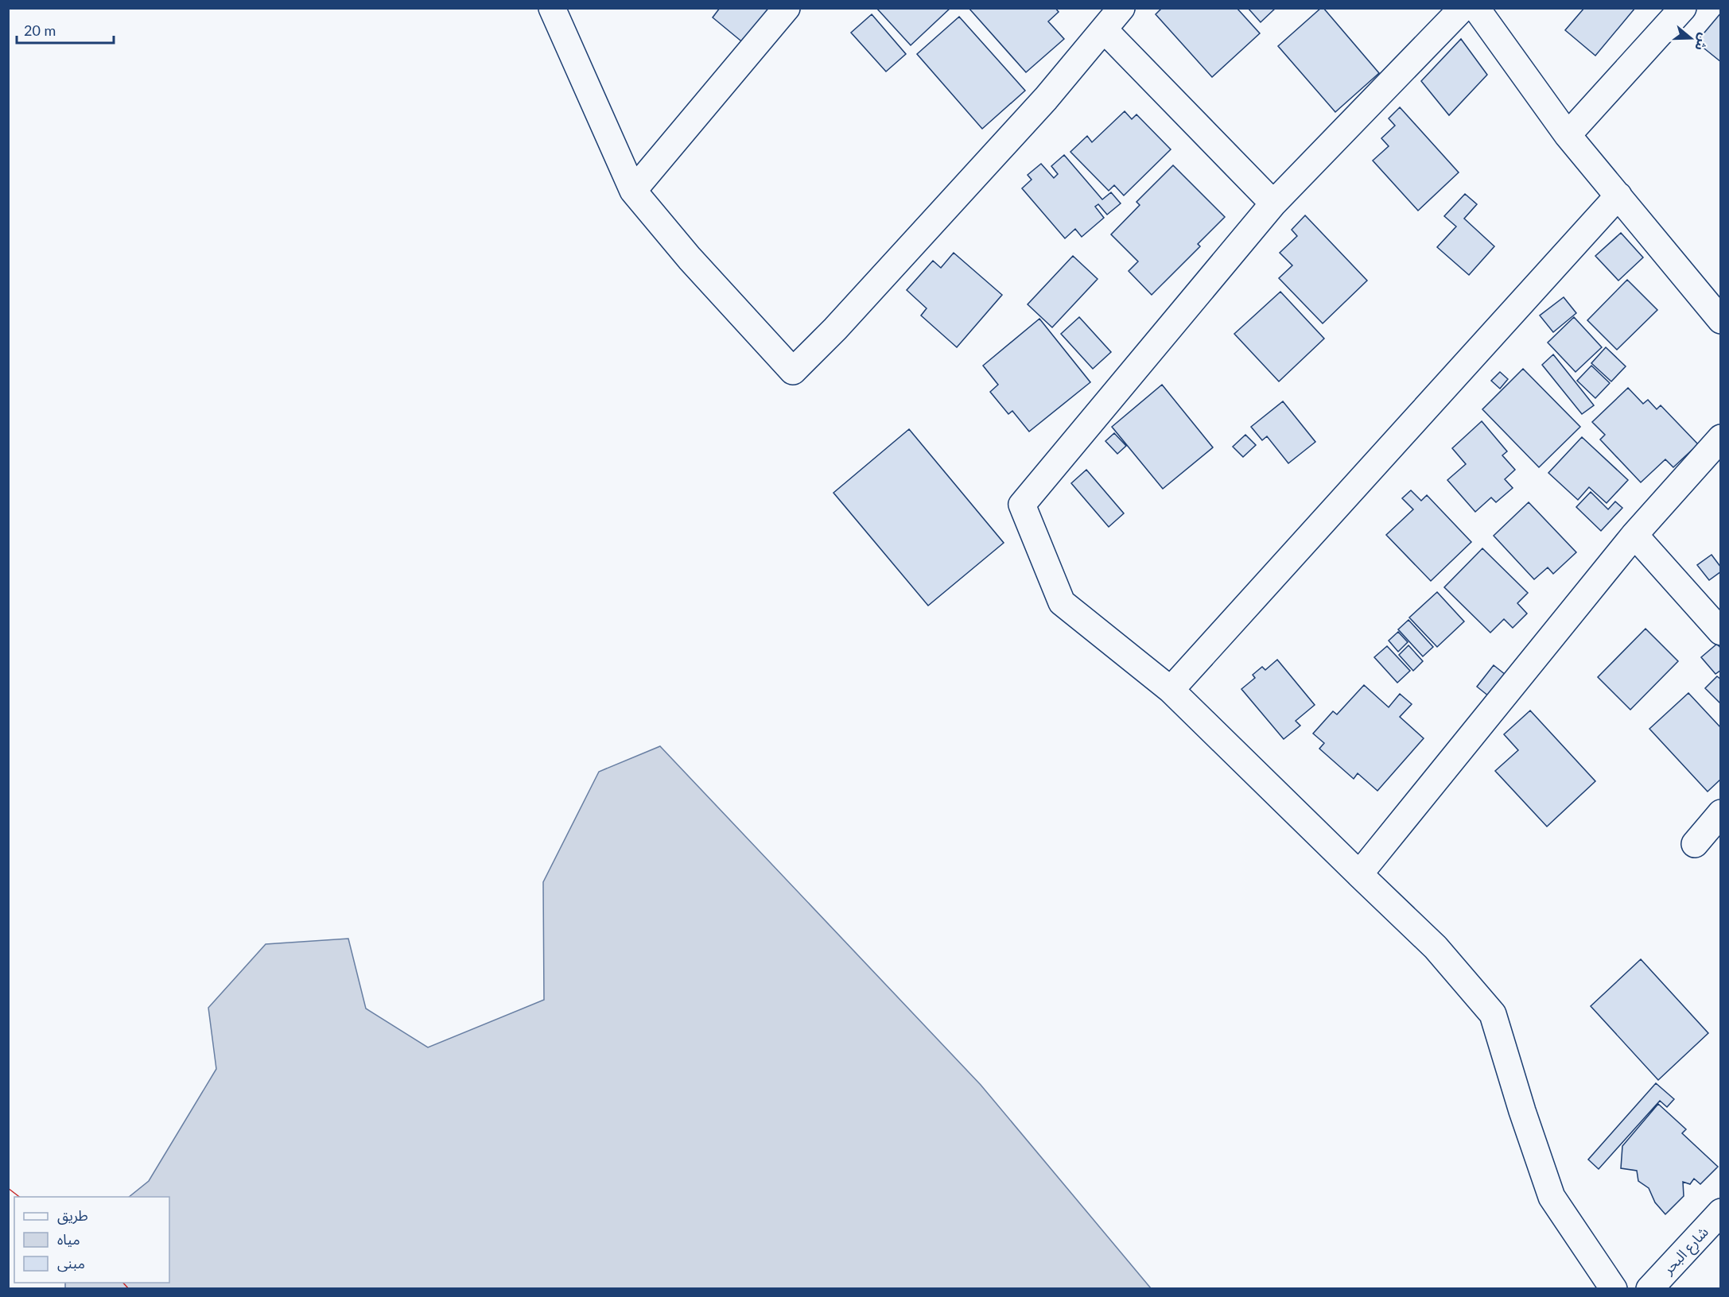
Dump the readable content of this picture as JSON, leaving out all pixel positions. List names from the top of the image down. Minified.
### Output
{"streets":{"street":["شارع البحر"]},"legend":["طريق","مياه","مبنى"],"scale_bar":"20 m","north":"right"}
